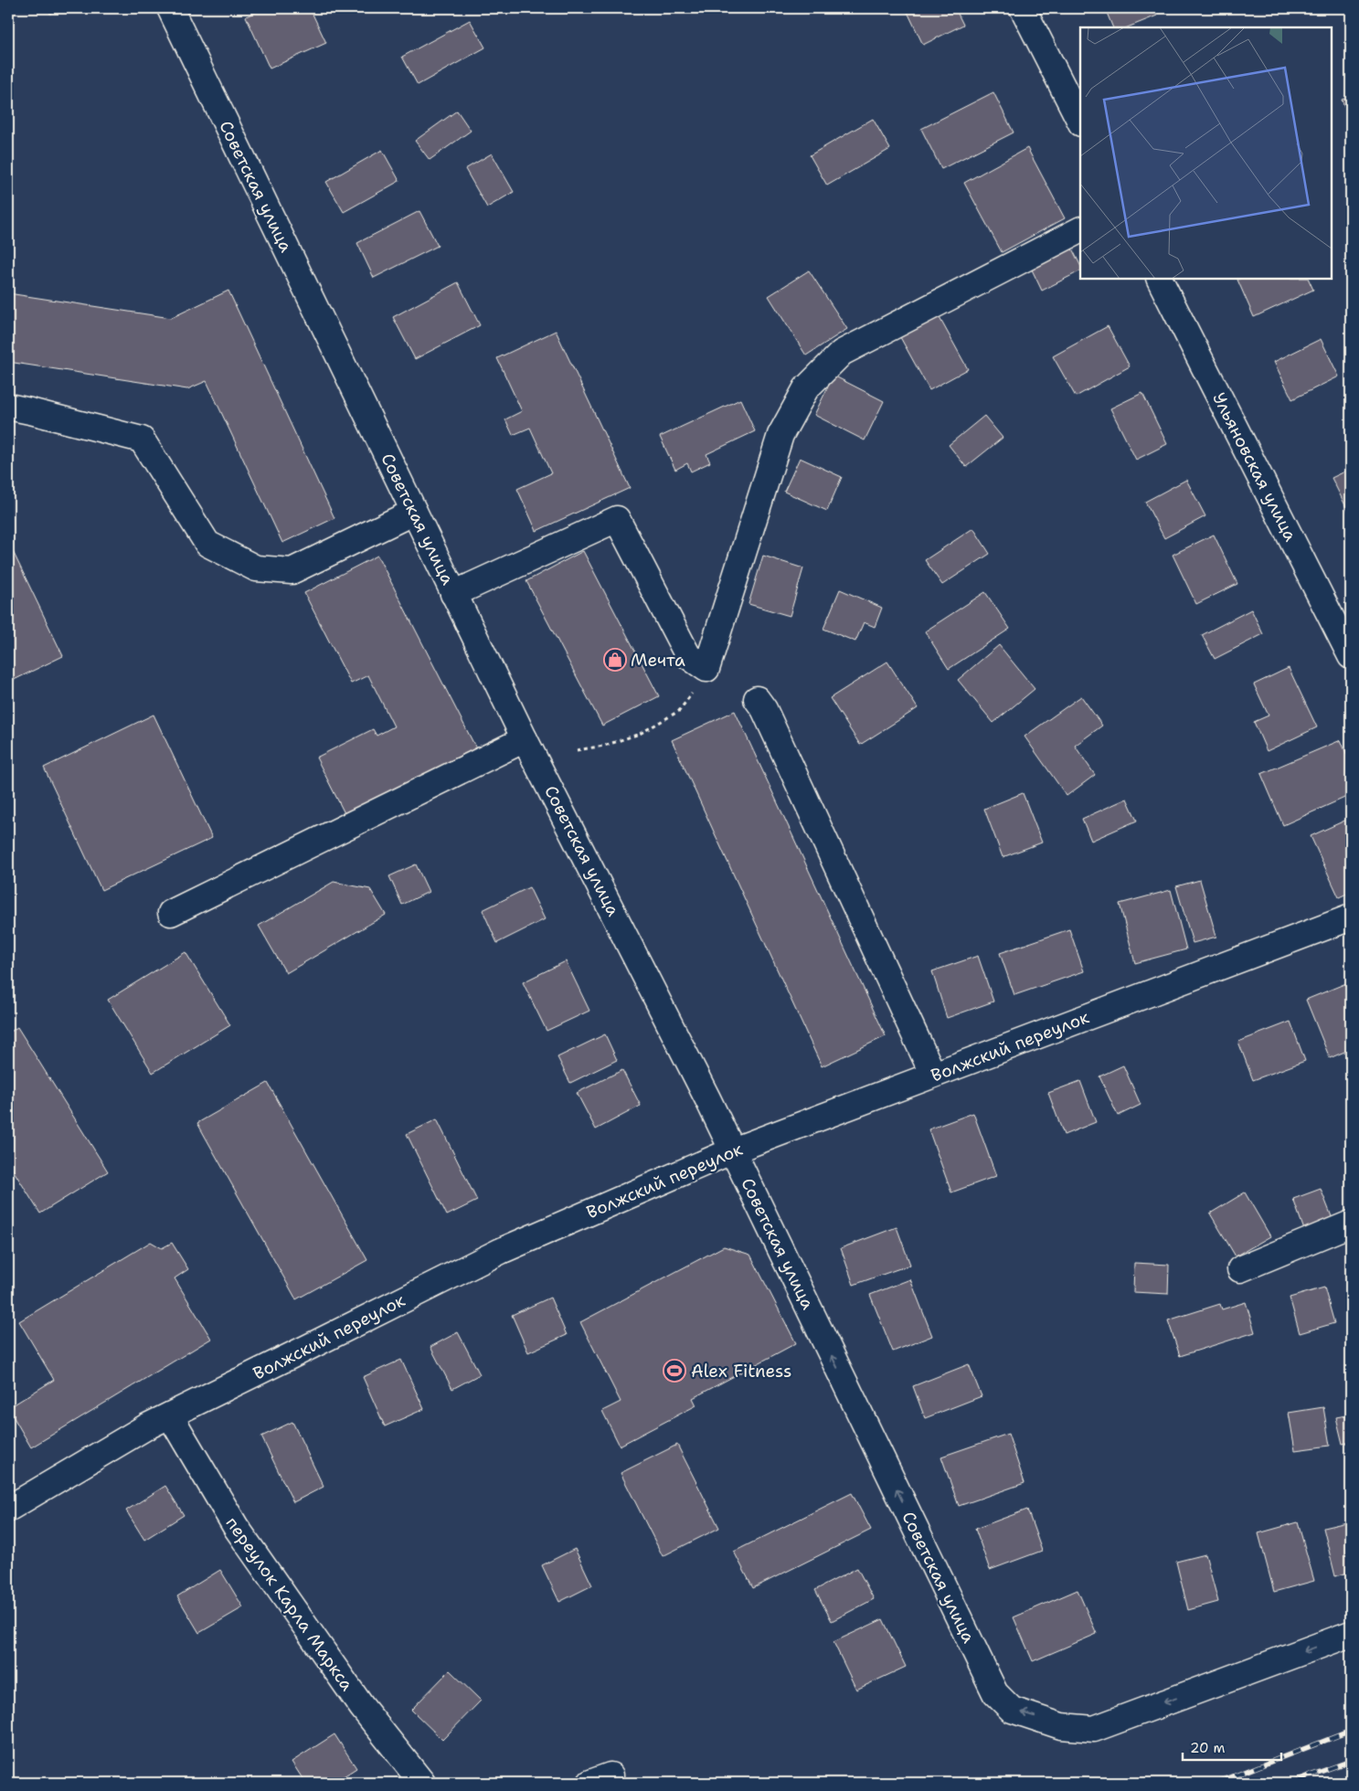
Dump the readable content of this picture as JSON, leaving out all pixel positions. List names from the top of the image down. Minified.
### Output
{"streets":{"street":["Советская улица","Ульяновская улица","Волжский переулок","переулок Карла Маркса"]},"crossings":[["Советская улица","Волжский переулок"],["Волжский переулок","переулок Карла Маркса"]],"places":{"shop":["Мечта"],"sports":["Alex Fitness"]},"scale_bar":"20 m"}
